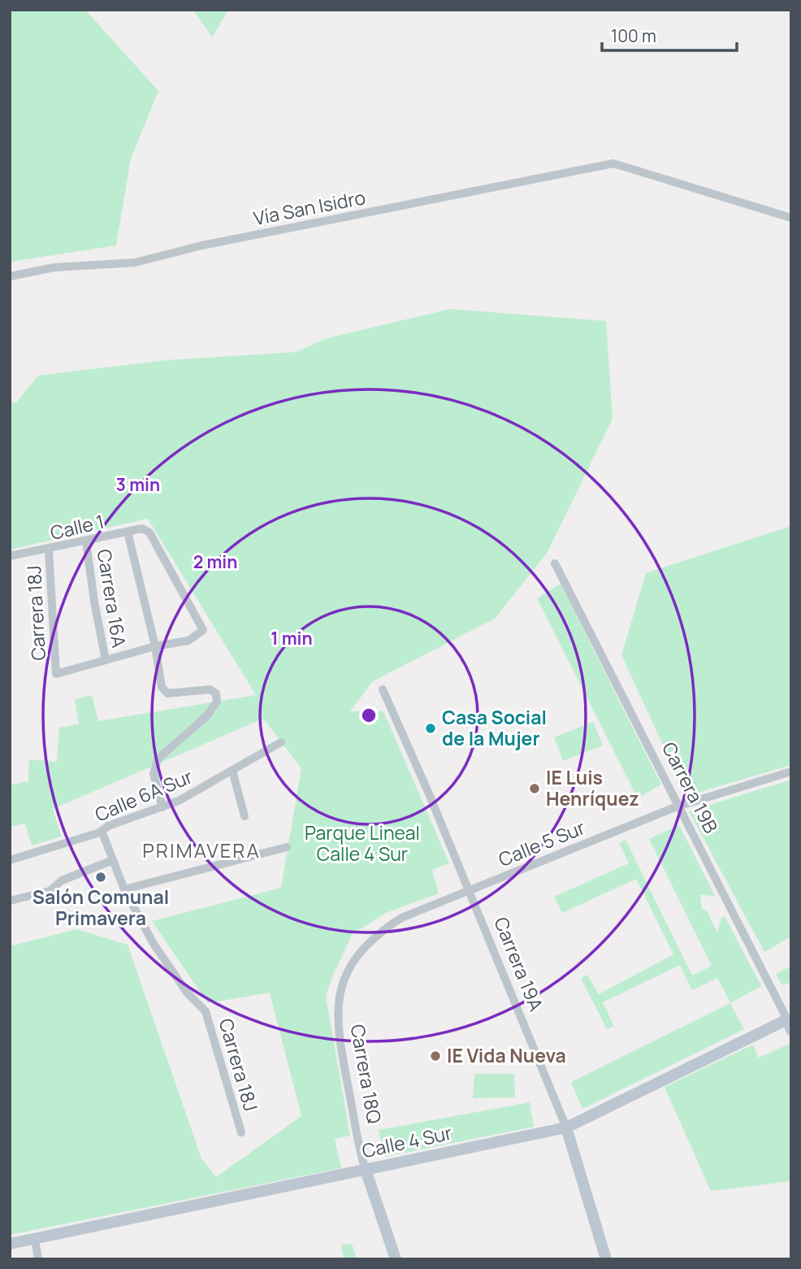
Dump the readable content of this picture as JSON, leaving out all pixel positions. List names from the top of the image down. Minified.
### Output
{"streets":{"main road":["Carrera 19A","Carrera 18Q","Calle 4 Sur"],"street":["Vía San Isidro","Calle 1","Carrera 16A","Carrera 18J","Carrera 19B","Calle 6A Sur","Calle 5 Sur"]},"crossings":[["Calle 1","Carrera 16A"],["Calle 1","Carrera 18J"],["Carrera 16A","Carrera 18J"],["Carrera 18J","Calle 6A Sur"],["Carrera 19B","Calle 5 Sur"],["Carrera 19B","Calle 4 Sur"],["Calle 5 Sur","Carrera 19A"],["Calle 5 Sur","Carrera 18Q"],["Carrera 19A","Calle 4 Sur"],["Carrera 18Q","Calle 4 Sur"]],"districts":["PRIMAVERA"],"parks":["Parque Lineal Calle 4 Sur"],"places":["Casa Social de la Mujer","IE Luis Henríquez","Salón Comunal Primavera","IE Vida Nueva"],"scale_bar":"100 m","rings":["3 min","2 min","1 min"]}
